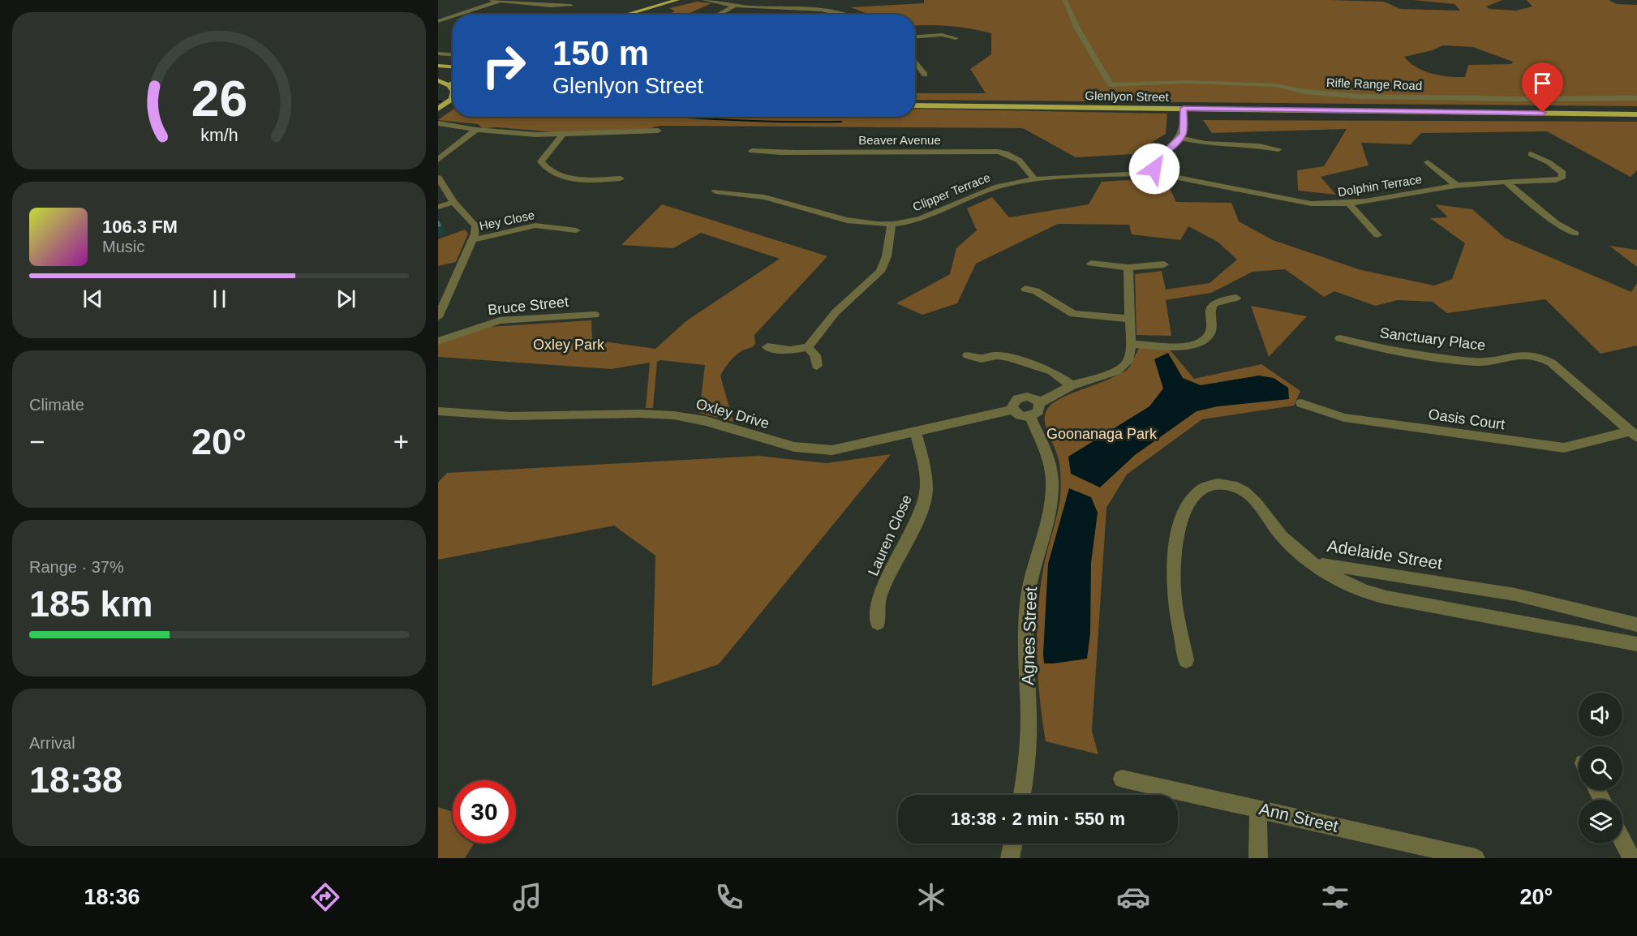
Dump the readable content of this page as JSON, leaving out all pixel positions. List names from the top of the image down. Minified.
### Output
{"streets":{"main road":["Glenlyon Street"],"street":["Rifle Range Road","Beaver Avenue","Dolphin Terrace","Clipper Terrace","Hey Close","Bruce Street","Sanctuary Place","Oxley Drive","Oasis Court","Lauren Close","Adelaide Street","Agnes Street","Ann Street"]},"crossings":[["Beaver Avenue","Clipper Terrace"],["Sanctuary Place","Oasis Court"],["Oxley Drive","Lauren Close"],["Oxley Drive","Agnes Street"]],"parks":["Oxley Park","Goonanaga Park"],"page":{"turn":["150 m","Glenlyon Street"],"song":["106.3 FM","Music"],"tile":["Climate",["Range · 37%","185 km"],["Arrival","18:38"]],"heat":["−","20°","+"],"limit":"30","trip":"18:38 · 2 min · 550 m","tabs":["18:36","20°"],"gauge":["26","km/h"]}}
